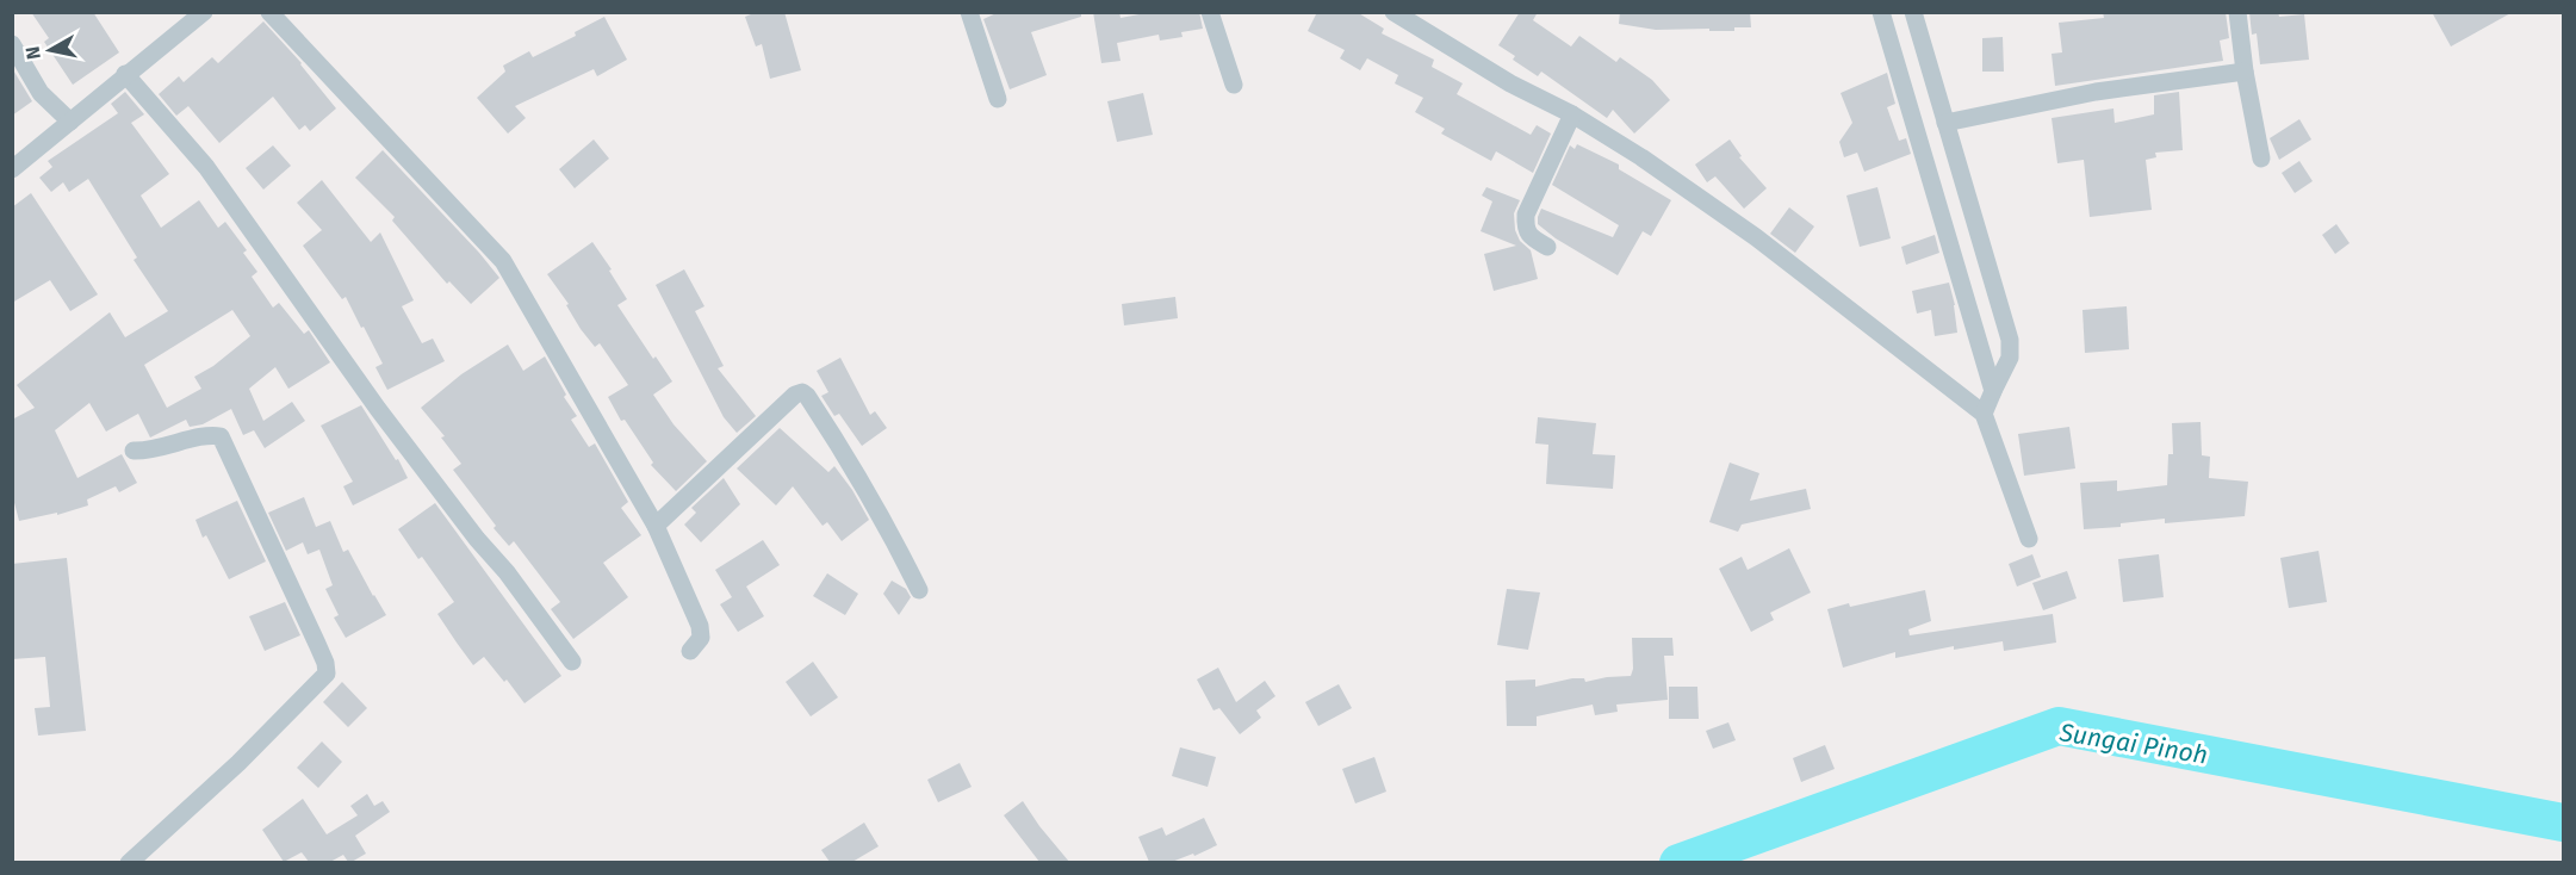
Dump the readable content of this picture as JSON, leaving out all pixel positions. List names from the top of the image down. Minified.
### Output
{"water":["Sungai Pinoh"],"north":"left"}
